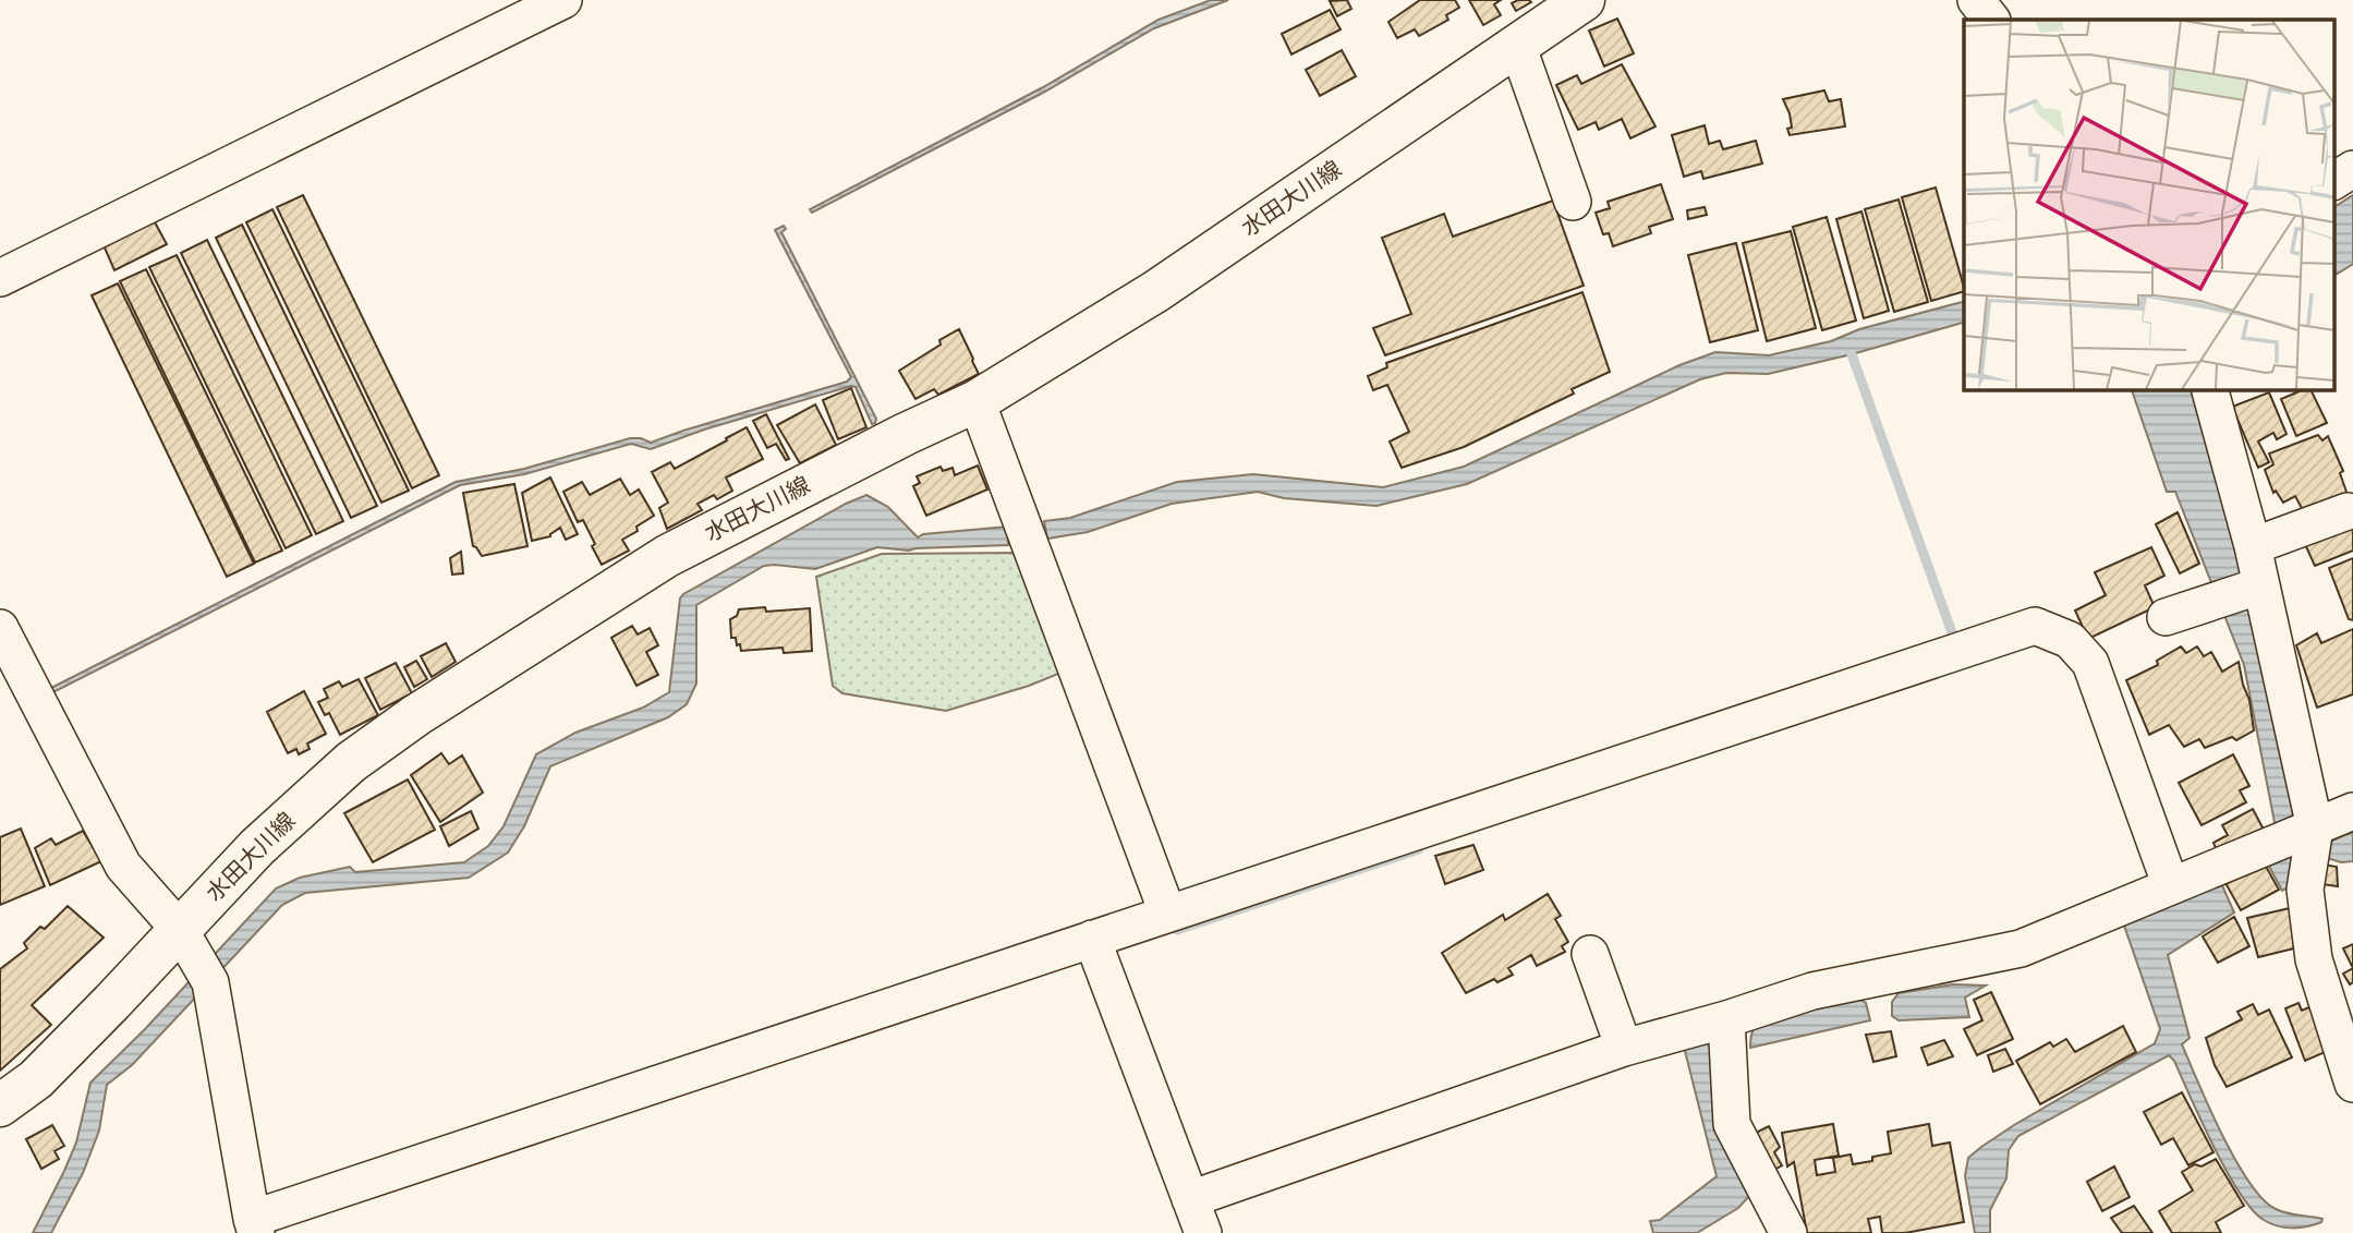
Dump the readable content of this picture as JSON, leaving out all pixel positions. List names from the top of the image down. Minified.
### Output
{"streets":{"main road":["水田大川線"]}}
